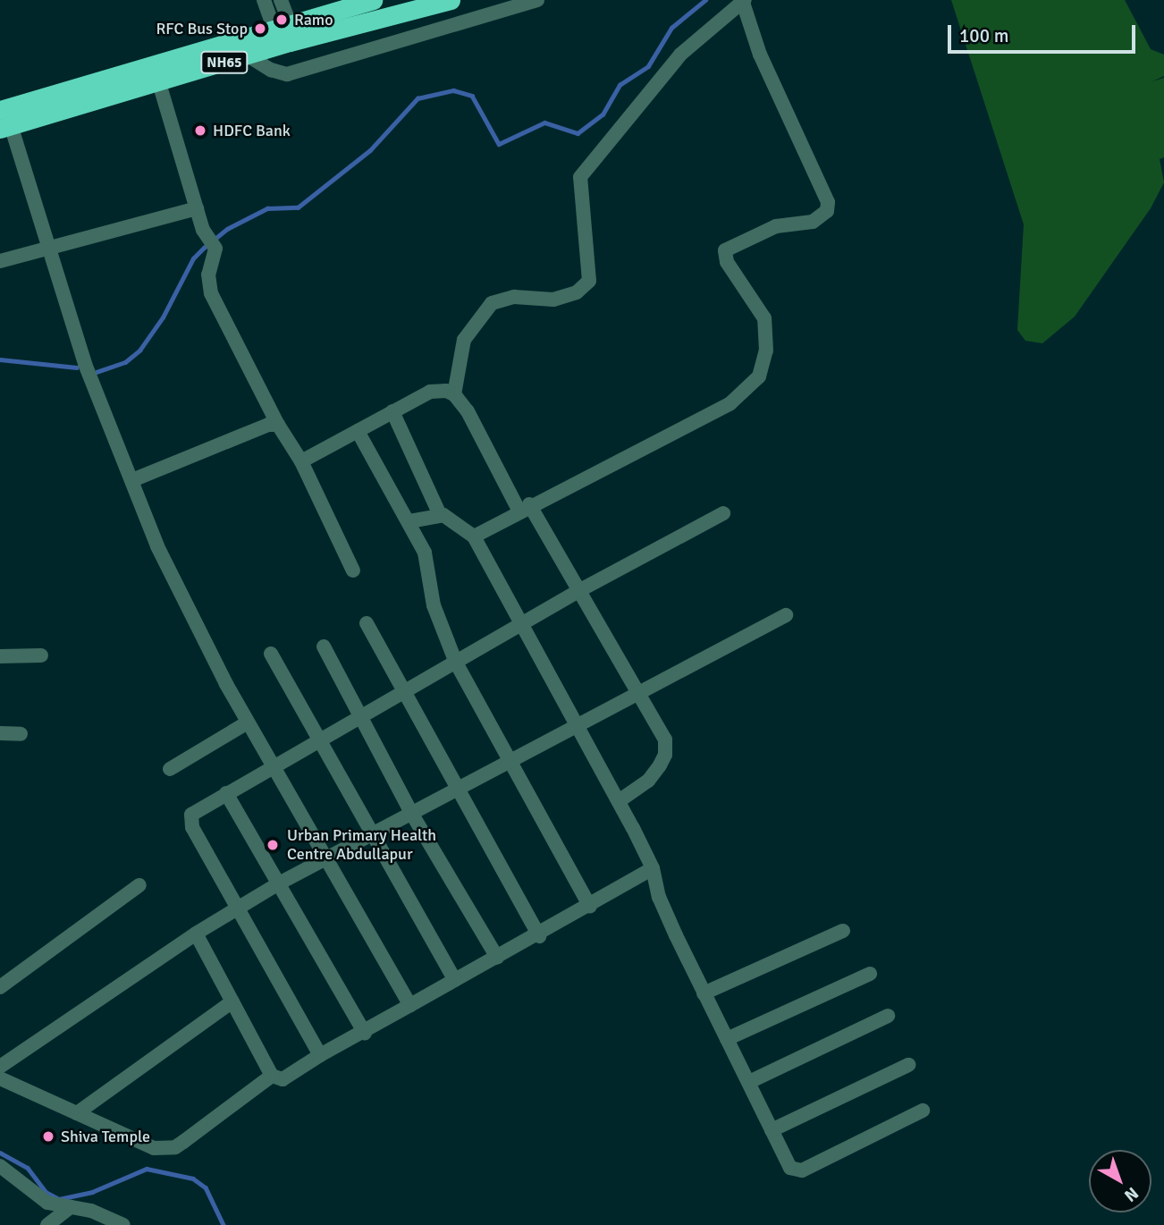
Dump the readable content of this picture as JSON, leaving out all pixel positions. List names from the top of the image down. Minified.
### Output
{"streets":{"highway":["NH65"]},"places":["Ramo","RFC Bus Stop","HDFC Bank","Urban Primary Health Centre Abdullapur","Shiva Temple"],"scale_bar":"100 m","north":"bottom right"}
